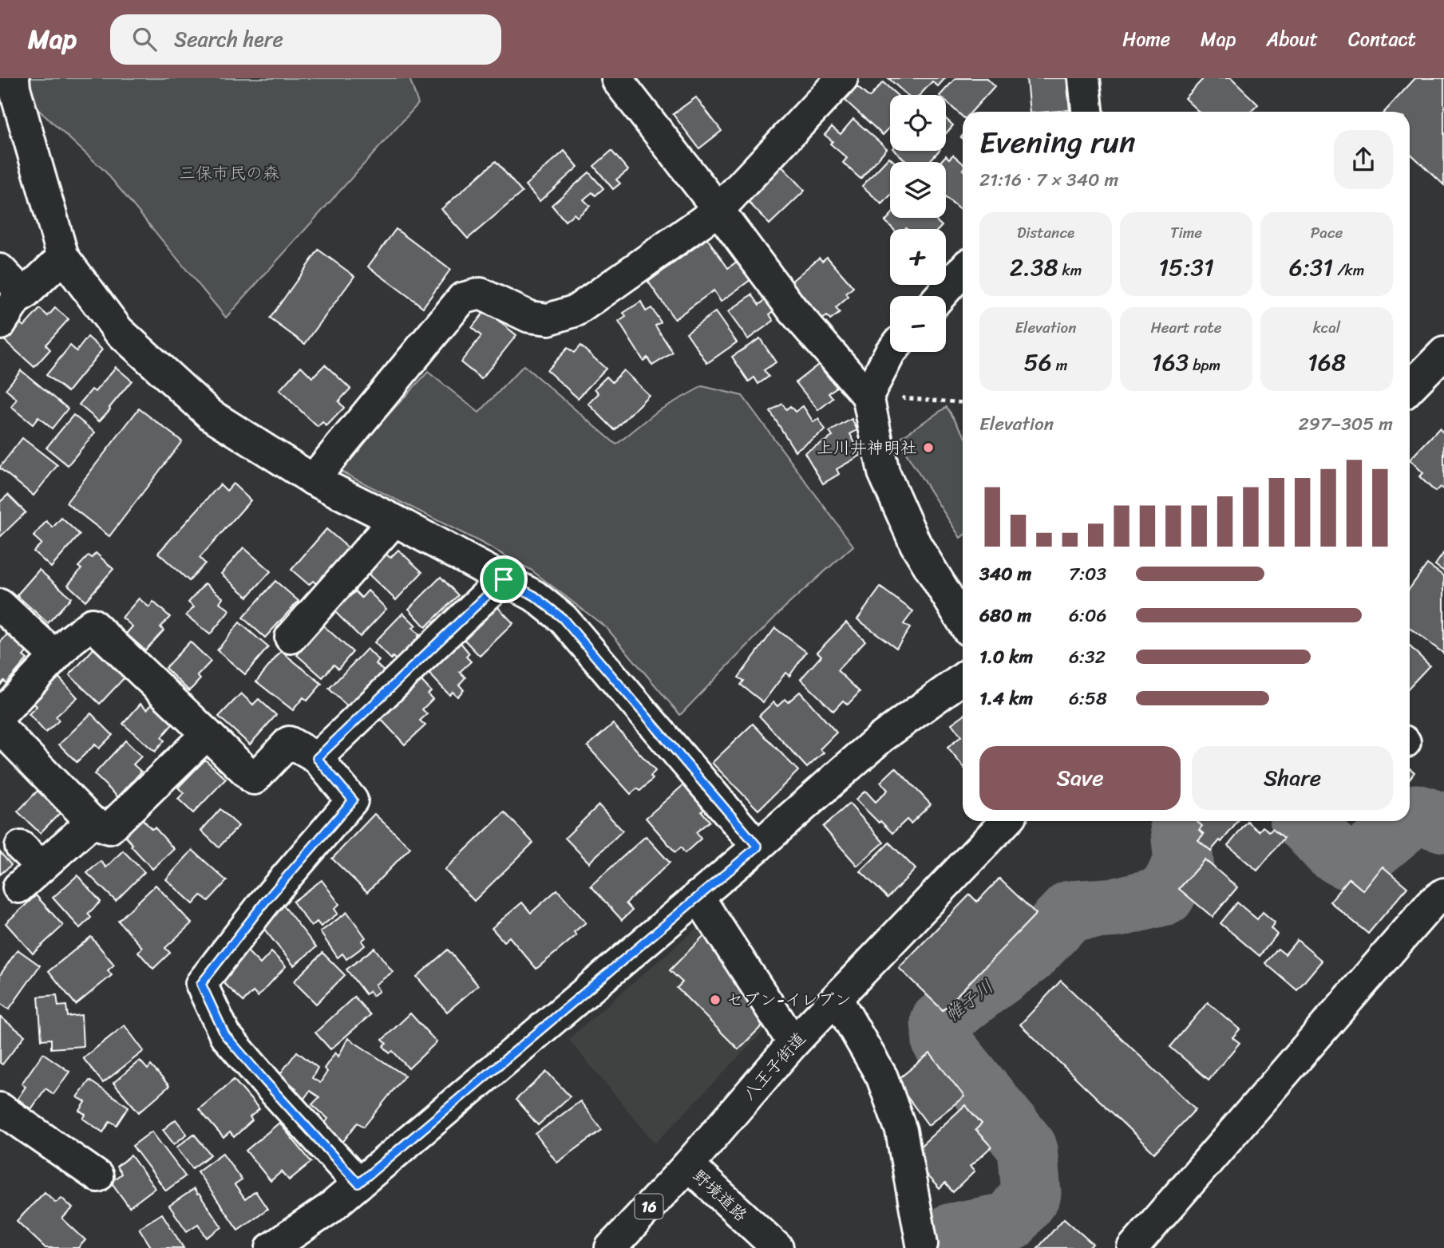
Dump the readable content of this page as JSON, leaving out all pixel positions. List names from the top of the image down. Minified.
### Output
{"streets":{"main road":["八王子街道","野境道路","16"]},"crossings":[["八王子街道","野境道路"]],"water":["帷子川"],"parks":["三保市民の森"],"places":["上川井神明社","セブン-イレブン"],"page":{"header":"Map","search":"Search here","nav":["Home","Map","About","Contact"],"map_buttons":["+","−"],"heading":["Evening run","21:16 · 7 × 340 m"],"stats":[["Distance","2.38 km"],["Time","15:31"],["Pace","6:31 /km"],["Elevation","56 m"],["Heart rate","163 bpm"],["kcal","168"]],"chart":["Elevation","297–305 m"],"list":[{"name":"340 m","note":"7:03"},{"name":"680 m","note":"6:06"},{"name":"1.0 km","note":"6:32"},{"name":"1.4 km","note":"6:58"}],"buttons":["Save","Share"]}}
